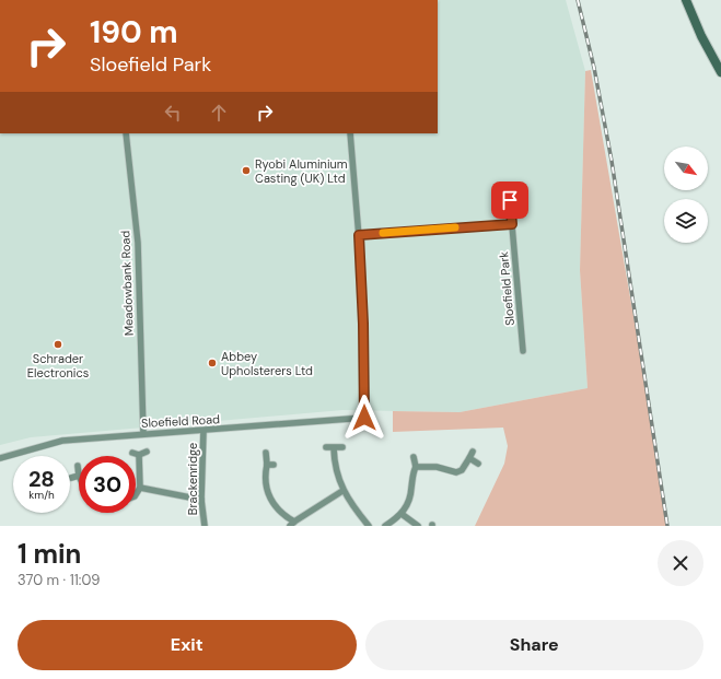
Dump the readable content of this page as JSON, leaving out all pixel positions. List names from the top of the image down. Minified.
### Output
{"streets":{"street":["Meadowbank Road","Sloefield Park","Sloefield Road","Brackenridge"]},"crossings":[["Meadowbank Road","Sloefield Road"],["Sloefield Road","Brackenridge"]],"places":["Ryobi Aluminium Casting (UK) Ltd","Schrader Electronics","Abbey Upholsterers Ltd"],"north":"bottom right","page":{"turn":["190 m","Sloefield Park"],"speed":"28 km/h","limit":"30","heading":["1 min","370 m · 11:09"],"buttons":["Exit","Share"]}}
